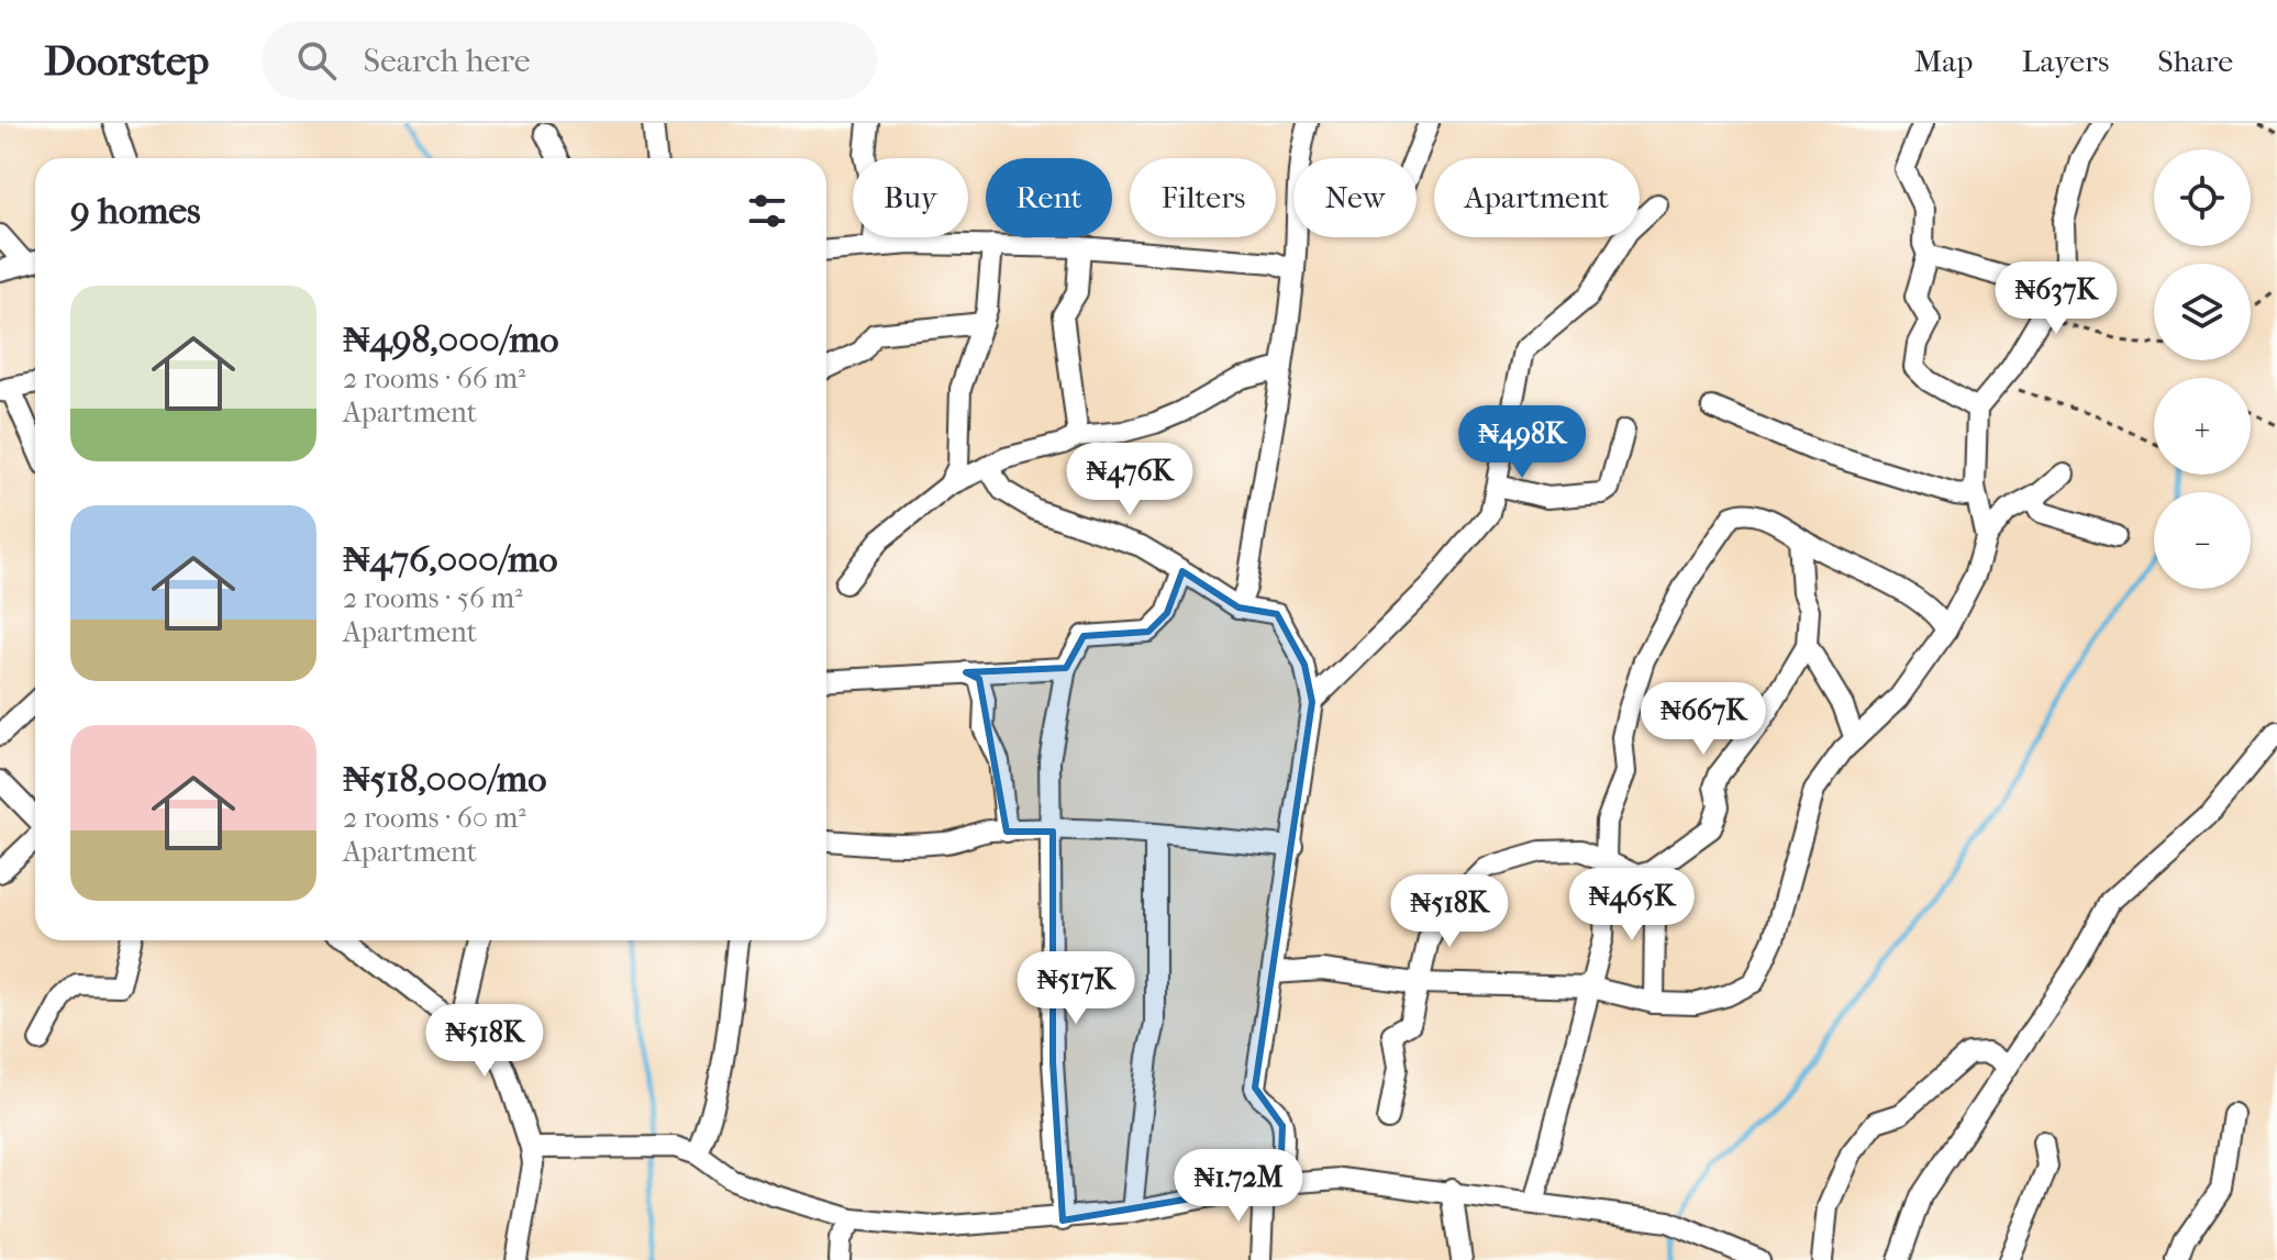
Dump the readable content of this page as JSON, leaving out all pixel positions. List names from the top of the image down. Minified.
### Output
{"page":{"header":"Doorstep","search":"Search here","nav":["Map","Layers","Share"],"map_buttons":["+","−"],"chip":["Buy","Rent","Filters","New","Apartment"],"heading":"9 homes","price":["₦637K","₦498K","₦476K","₦667K","₦465K","₦518K","₦517K","₦518K","₦1.72M"],"list":[{"name":"₦498,000/mo","note":"2 rooms · 66 m² · Apartment"},{"name":"₦476,000/mo","note":"2 rooms · 56 m² · Apartment"},{"name":"₦518,000/mo","note":"2 rooms · 60 m² · Apartment"}]}}
